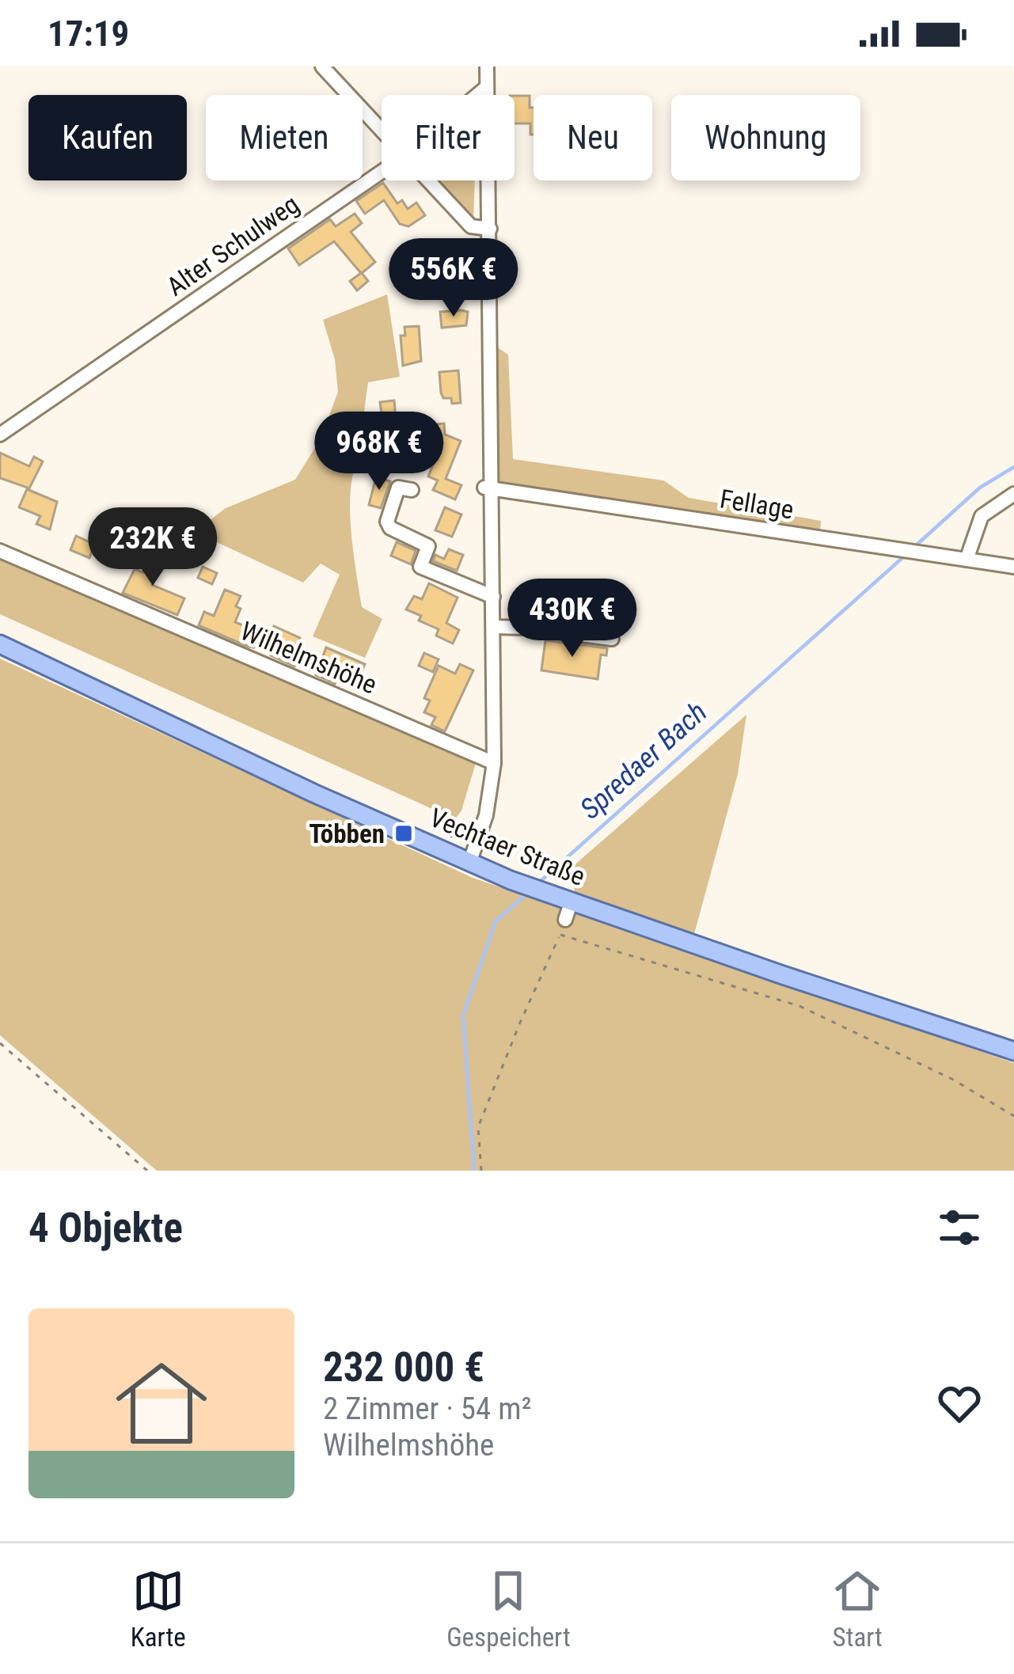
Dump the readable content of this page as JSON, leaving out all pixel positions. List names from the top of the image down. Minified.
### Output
{"streets":{"main road":["Vechtaer Straße"],"street":["Alter Schulweg","Fellage","Wilhelmshöhe"]},"water":["Spredaer Bach"],"places":{"transit":["Többen"]},"page":{"status":"17:19","chip":["Kaufen","Mieten","Filter","Neu","Wohnung"],"price":["556K €","968K €","232K €","430K €"],"heading":"4 Objekte","list":[{"name":"232 000 €","note":"2 Zimmer · 54 m² · Wilhelmshöhe"}],"tabs":["Karte","Gespeichert","Start"]}}
